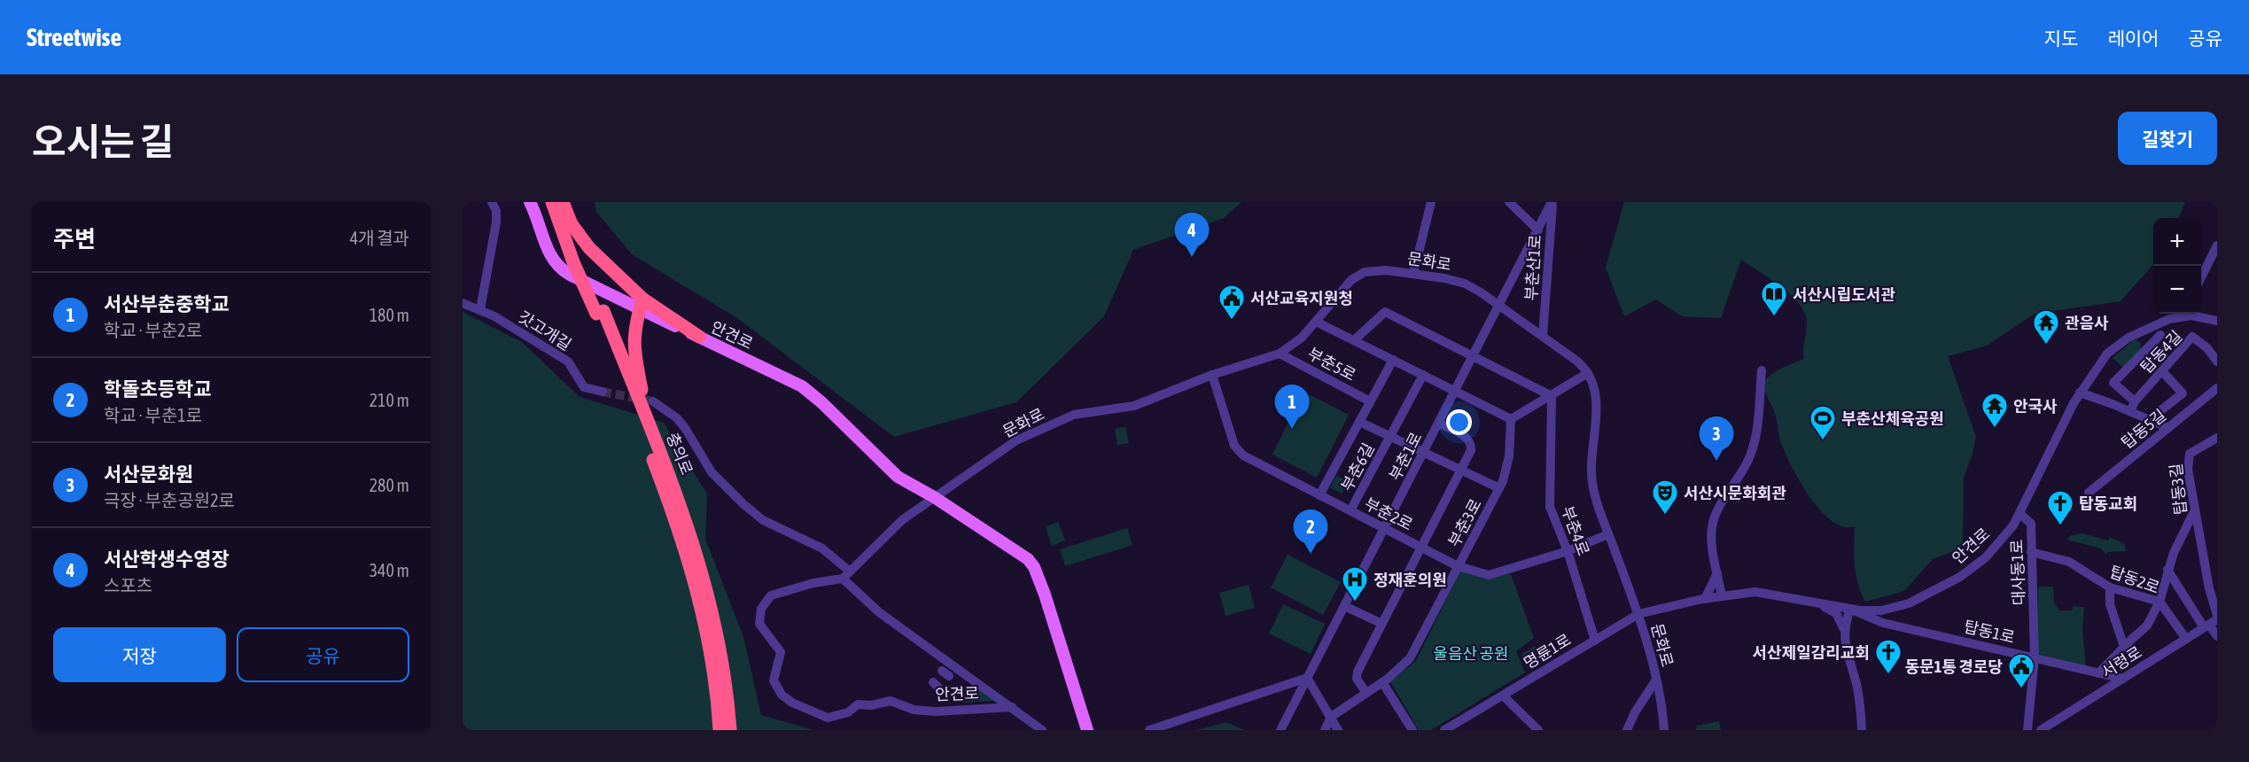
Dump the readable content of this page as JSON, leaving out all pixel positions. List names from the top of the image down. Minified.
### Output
{"streets":{"highway":["충의로"],"main road":["안견로"],"street":["문화로","부춘산1로","갓고개길","탑동4길","부춘5로","탑동5길","부춘1로","부춘6길","탑동3길","부춘2로","부춘3로","부춘4로","대사동1로","탑동2로","탑동1로","명륜1로","서령로"]},"crossings":[["문화로","부춘산1로"],["문화로","안견로"],["문화로","부춘5로"],["문화로","부춘1로"],["문화로","부춘2로"],["문화로","명륜1로"],["부춘산1로","부춘1로"],["안견로","대사동1로"],["안견로","탑동1로"],["안견로","명륜1로"],["부춘1로","부춘6길"],["부춘1로","부춘2로"],["부춘6길","부춘2로"],["부춘6길","부춘3로"],["부춘2로","부춘3로"],["부춘2로","부춘4로"],["부춘4로","명륜1로"],["대사동1로","탑동2로"],["대사동1로","탑동1로"],["탑동2로","서령로"],["탑동1로","서령로"]],"parks":["울음산 공원"],"places":{"library":["서산시립도서관"],"public building":["서산교육지원청","동문1통 경로당"],"temple":["관음사","안국사"],"sports":["부춘산체육공원"],"theatre":["서산시문화회관"],"church":["탑동교회","서산제일감리교회"],"hospital":["정재훈의원"]},"page":{"header":"Streetwise","nav":["지도","레이어","공유"],"title":"오시는 길","buttons":["길찾기",["저장","공유"]],"heading":["주변","4개 결과"],"pins":["4","1","3","2"],"map_buttons":["+","−"],"list":[{"mark":"1","name":"서산부춘중학교","note":"학교 · 부춘2로","value":"180 m"},{"mark":"2","name":"학돌초등학교","note":"학교 · 부춘1로","value":"210 m"},{"mark":"3","name":"서산문화원","note":"극장 · 부춘공원2로","value":"280 m"},{"mark":"4","name":"서산학생수영장","note":"스포츠","value":"340 m"}]}}
